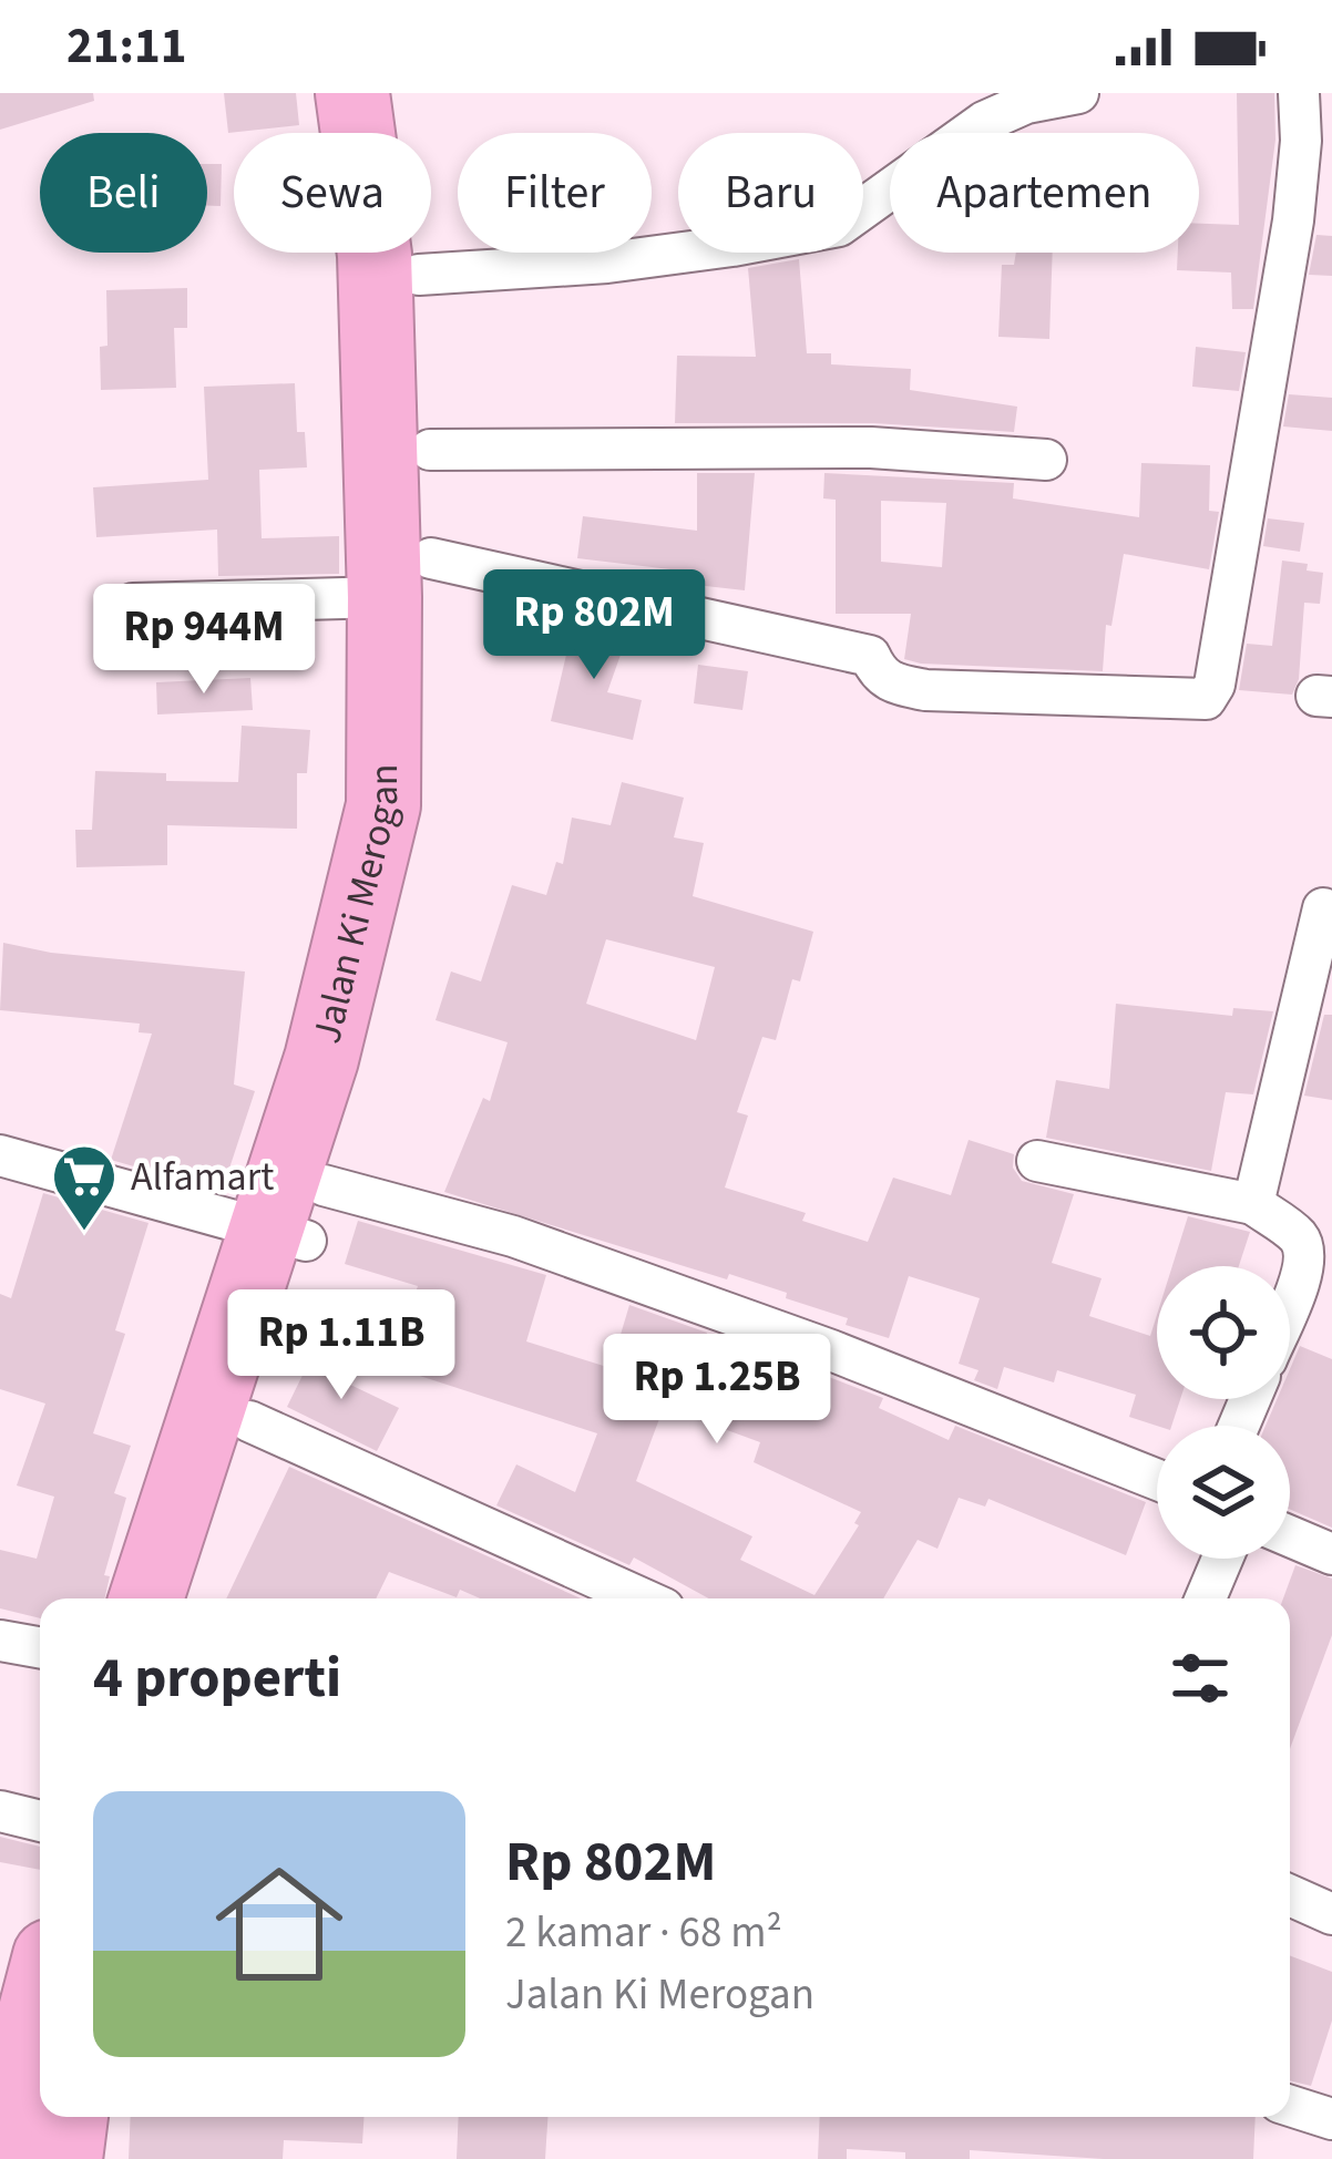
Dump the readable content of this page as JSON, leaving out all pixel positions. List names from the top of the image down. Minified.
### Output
{"streets":{"highway":["Jalan Ki Merogan"]},"places":{"supermarket":["Alfamart"]},"page":{"status":"21:11","chip":["Beli","Sewa","Filter","Baru","Apartemen"],"price":["Rp 802M","Rp 944M","Rp 1.11B","Rp 1.25B"],"heading":"4 properti","list":[{"name":"Rp 802M","note":"2 kamar · 68 m² · Jalan Ki Merogan"}]}}
